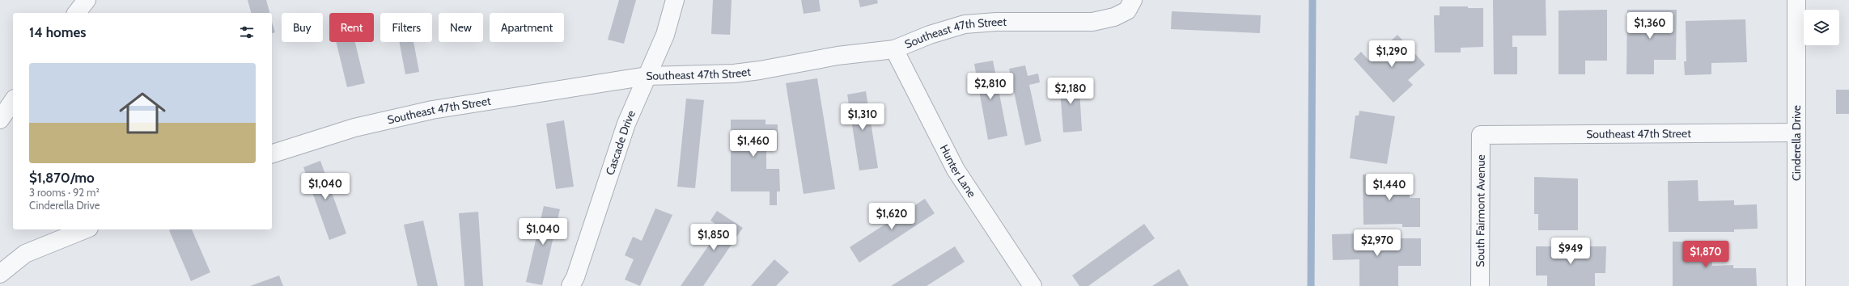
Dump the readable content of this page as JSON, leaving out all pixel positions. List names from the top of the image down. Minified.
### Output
{"streets":{"street":["Southeast 47th Street","Cascade Drive","Cinderella Drive","Hunter Lane","South Fairmont Avenue"]},"crossings":[["Southeast 47th Street","Cascade Drive"],["Southeast 47th Street","Cinderella Drive"],["Southeast 47th Street","Hunter Lane"],["Southeast 47th Street","South Fairmont Avenue"]],"page":{"price":["$1,360","$1,290","$2,810","$2,180","$1,310","$1,460","$1,040","$1,440","$1,620","$1,040","$1,850","$2,970","$949","$1,870"],"chip":["Buy","Rent","Filters","New","Apartment"],"heading":"14 homes","list":[{"name":"$1,870/mo","note":"3 rooms · 92 m² · Cinderella Drive"}]}}
